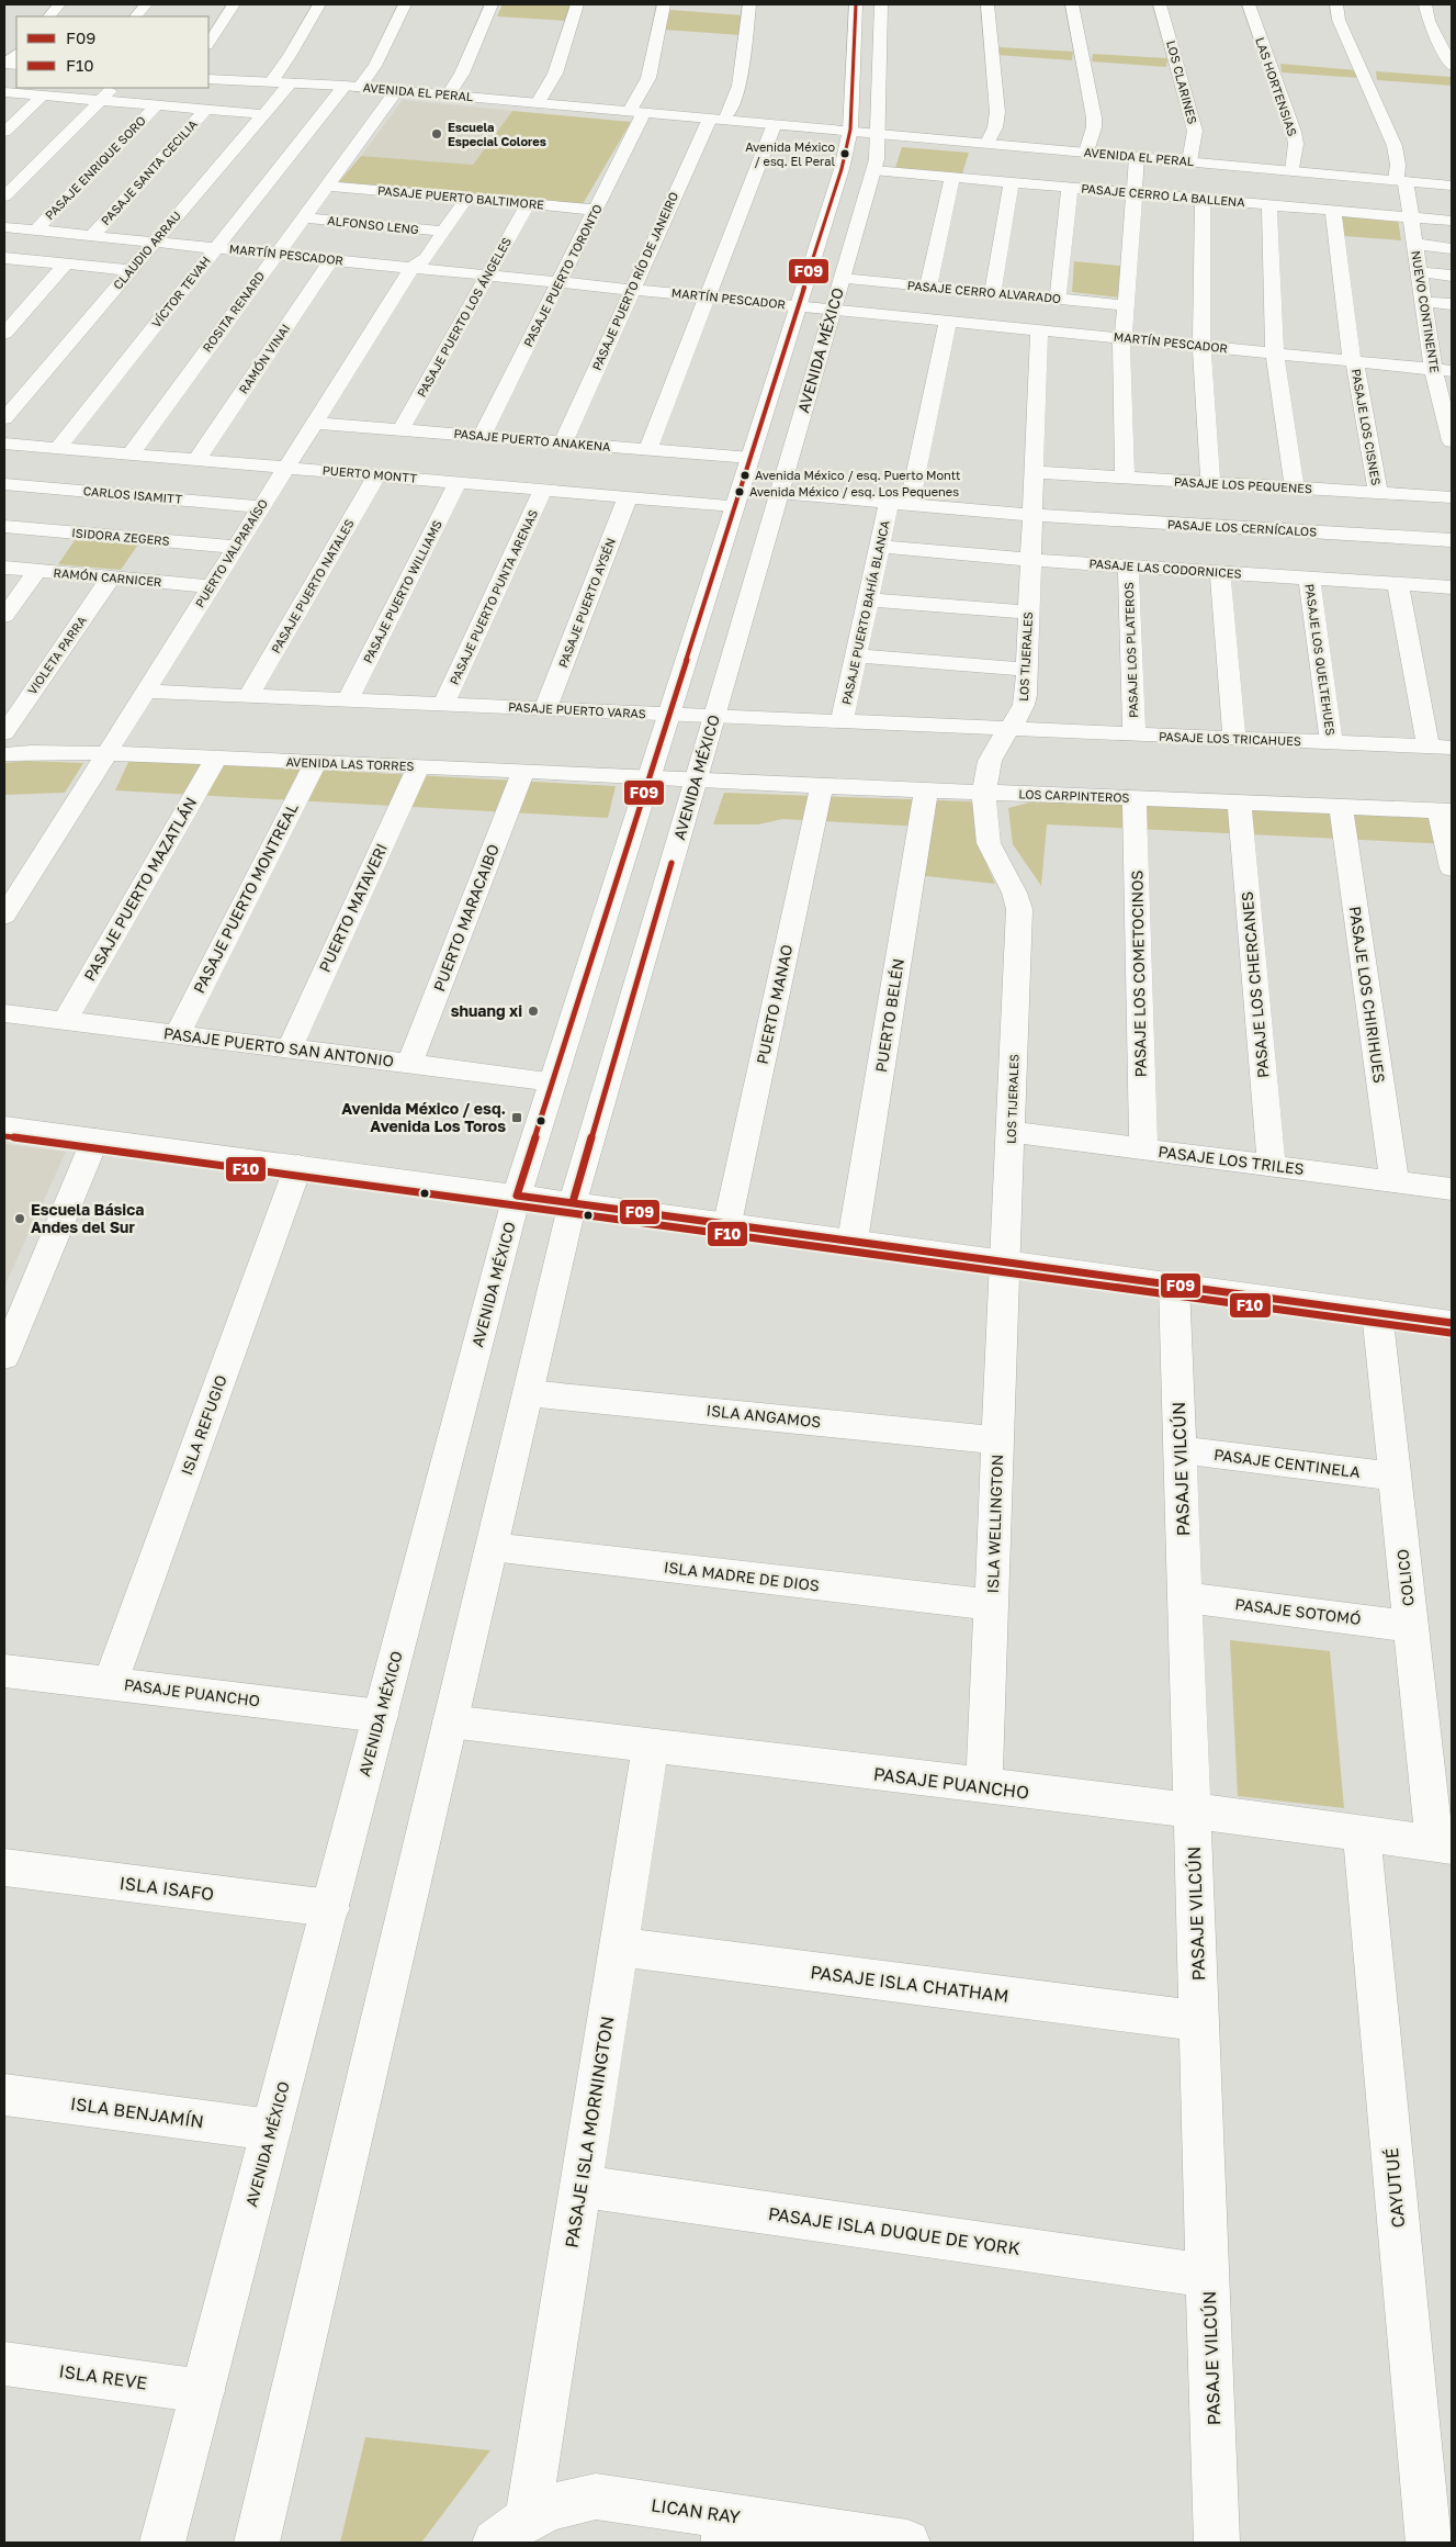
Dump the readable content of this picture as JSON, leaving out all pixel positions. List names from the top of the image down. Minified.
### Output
{"streets":{"street":["LOS CLARINES","LAS HORTENSIAS","AVENIDA EL PERAL","PASAJE ENRIQUE SORO","PASAJE SANTA CECILIA","PASAJE CERRO LA BALLENA","PASAJE PUERTO BALTIMORE","ALFONSO LENG","CLAUDIO ARRAU","MARTÍN PESCADOR","PASAJE PUERTO TORONTO","PASAJE PUERTO RÍO DE JANEIRO","VÍCTOR TEVAH","PASAJE CERRO ALVARADO","ROSITA RENARD","NUEVO CONTINENTE","PASAJE PUERTO LOS ÁNGELES","AVENIDA MÉXICO","RAMÓN VINAI","PASAJE LOS CISNES","PASAJE PUERTO ANAKENA","PUERTO MONTT","PASAJE LOS PEQUENES","CARLOS ISAMITT","PASAJE LOS CERNÍCALOS","ISIDORA ZEGERS","PUERTO VALPARAÍSO","PASAJE LAS CODORNICES","RAMÓN CARNICER","PASAJE PUERTO NATALES","PASAJE PUERTO WILLIAMS","PASAJE PUERTO PUNTA ARENAS","PASAJE PUERTO AYSÉN","PASAJE PUERTO BAHÍA BLANCA","PASAJE LOS PLATEROS","VIOLETA PARRA","LOS TIJERALES","PASAJE LOS QUELTEHUES","PASAJE PUERTO VARAS","PASAJE LOS TRICAHUES","AVENIDA LAS TORRES","LOS CARPINTEROS","PASAJE PUERTO MAZATLÁN","PASAJE PUERTO MONTREAL","PUERTO MATAVERI","PUERTO MARACAIBO","PASAJE LOS COMETOCINOS","PASAJE LOS CHERCANES","PASAJE LOS CHIRIHUES","PUERTO MANAO","PUERTO BELÉN","PASAJE PUERTO SAN ANTONIO","PASAJE LOS TRILES","ISLA ANGAMOS","ISLA REFUGIO","PASAJE CENTINELA","PASAJE VILCÚN","ISLA WELLINGTON","ISLA MADRE DE DIOS","COLICO","PASAJE SOTOMÓ","PASAJE PUANCHO","ISLA ISAFO","PASAJE ISLA CHATHAM","ISLA BENJAMÍN","PASAJE ISLA MORNINGTON","CAYUTUÉ","PASAJE ISLA DUQUE DE YORK","ISLA REVE","LICAN RAY"]},"crossings":[["LOS CLARINES","AVENIDA EL PERAL"],["LAS HORTENSIAS","AVENIDA EL PERAL"],["AVENIDA EL PERAL","CLAUDIO ARRAU"],["AVENIDA EL PERAL","PASAJE PUERTO TORONTO"],["AVENIDA EL PERAL","PASAJE PUERTO RÍO DE JANEIRO"],["AVENIDA EL PERAL","VÍCTOR TEVAH"],["AVENIDA EL PERAL","ROSITA RENARD"],["AVENIDA EL PERAL","NUEVO CONTINENTE"],["AVENIDA EL PERAL","AVENIDA MÉXICO"],["PASAJE ENRIQUE SORO","MARTÍN PESCADOR"],["PASAJE SANTA CECILIA","MARTÍN PESCADOR"],["PASAJE CERRO LA BALLENA","NUEVO CONTINENTE"],["PASAJE CERRO LA BALLENA","AVENIDA MÉXICO"],["PASAJE CERRO LA BALLENA","PASAJE LOS CISNES"],["PASAJE PUERTO BALTIMORE","PASAJE PUERTO TORONTO"],["PASAJE PUERTO BALTIMORE","ROSITA RENARD"],["PASAJE PUERTO BALTIMORE","PASAJE PUERTO LOS ÁNGELES"],["PASAJE PUERTO BALTIMORE","PUERTO VALPARAÍSO"],["ALFONSO LENG","ROSITA RENARD"],["ALFONSO LENG","PUERTO VALPARAÍSO"],["CLAUDIO ARRAU","MARTÍN PESCADOR"],["MARTÍN PESCADOR","PASAJE PUERTO TORONTO"],["MARTÍN PESCADOR","PASAJE PUERTO RÍO DE JANEIRO"],["MARTÍN PESCADOR","VÍCTOR TEVAH"],["MARTÍN PESCADOR","ROSITA RENARD"],["MARTÍN PESCADOR","NUEVO CONTINENTE"],["MARTÍN PESCADOR","PASAJE PUERTO LOS ÁNGELES"],["MARTÍN PESCADOR","AVENIDA MÉXICO"],["MARTÍN PESCADOR","RAMÓN VINAI"],["MARTÍN PESCADOR","PASAJE LOS CISNES"],["MARTÍN PESCADOR","PUERTO VALPARAÍSO"],["MARTÍN PESCADOR","PASAJE PUERTO BAHÍA BLANCA"],["MARTÍN PESCADOR","LOS TIJERALES"],["PASAJE PUERTO TORONTO","PASAJE PUERTO ANAKENA"],["PASAJE PUERTO RÍO DE JANEIRO","PASAJE PUERTO ANAKENA"],["VÍCTOR TEVAH","PUERTO MONTT"],["PASAJE CERRO ALVARADO","AVENIDA MÉXICO"],["ROSITA RENARD","PUERTO MONTT"],["PASAJE PUERTO LOS ÁNGELES","PASAJE PUERTO ANAKENA"],["AVENIDA MÉXICO","PASAJE PUERTO ANAKENA"],["AVENIDA MÉXICO","PUERTO MONTT"],["AVENIDA MÉXICO","PASAJE PUERTO VARAS"],["AVENIDA MÉXICO","AVENIDA LAS TORRES"],["AVENIDA MÉXICO","LOS CARPINTEROS"],["AVENIDA MÉXICO","PASAJE PUERTO SAN ANTONIO"],["AVENIDA MÉXICO","ISLA ANGAMOS"],["AVENIDA MÉXICO","ISLA MADRE DE DIOS"],["AVENIDA MÉXICO","PASAJE PUANCHO"],["AVENIDA MÉXICO","ISLA ISAFO"],["AVENIDA MÉXICO","ISLA BENJAMÍN"],["AVENIDA MÉXICO","ISLA REVE"],["RAMÓN VINAI","PUERTO MONTT"],["PASAJE LOS CISNES","PASAJE LOS PEQUENES"],["PASAJE PUERTO ANAKENA","PUERTO VALPARAÍSO"],["PUERTO MONTT","PUERTO VALPARAÍSO"],["PUERTO MONTT","PASAJE PUERTO NATALES"],["PUERTO MONTT","PASAJE PUERTO WILLIAMS"],["PUERTO MONTT","PASAJE PUERTO PUNTA ARENAS"],["PUERTO MONTT","PASAJE PUERTO AYSÉN"],["PASAJE LOS PEQUENES","LOS TIJERALES"],["CARLOS ISAMITT","PUERTO VALPARAÍSO"],["PASAJE LOS CERNÍCALOS","LOS TIJERALES"],["ISIDORA ZEGERS","PUERTO VALPARAÍSO"],["PUERTO VALPARAÍSO","RAMÓN CARNICER"],["PUERTO VALPARAÍSO","PASAJE PUERTO VARAS"],["PUERTO VALPARAÍSO","AVENIDA LAS TORRES"],["PASAJE LAS CODORNICES","PASAJE PUERTO BAHÍA BLANCA"],["PASAJE LAS CODORNICES","PASAJE LOS PLATEROS"],["PASAJE LAS CODORNICES","LOS TIJERALES"],["PASAJE LAS CODORNICES","PASAJE LOS QUELTEHUES"],["RAMÓN CARNICER","VIOLETA PARRA"],["PASAJE PUERTO NATALES","PASAJE PUERTO VARAS"],["PASAJE PUERTO WILLIAMS","PASAJE PUERTO VARAS"],["PASAJE PUERTO PUNTA ARENAS","PASAJE PUERTO VARAS"],["PASAJE PUERTO AYSÉN","PASAJE PUERTO VARAS"],["PASAJE PUERTO BAHÍA BLANCA","PASAJE PUERTO VARAS"],["PASAJE LOS PLATEROS","PASAJE LOS TRICAHUES"],["LOS TIJERALES","PASAJE PUERTO VARAS"],["LOS TIJERALES","PASAJE LOS TRICAHUES"],["LOS TIJERALES","LOS CARPINTEROS"],["LOS TIJERALES","PASAJE LOS TRILES"],["LOS TIJERALES","ISLA WELLINGTON"],["PASAJE LOS QUELTEHUES","PASAJE LOS TRICAHUES"],["PASAJE PUERTO VARAS","PASAJE LOS TRICAHUES"],["AVENIDA LAS TORRES","LOS CARPINTEROS"],["AVENIDA LAS TORRES","PASAJE PUERTO MAZATLÁN"],["AVENIDA LAS TORRES","PASAJE PUERTO MONTREAL"],["AVENIDA LAS TORRES","PUERTO MATAVERI"],["AVENIDA LAS TORRES","PUERTO MARACAIBO"],["LOS CARPINTEROS","PASAJE LOS COMETOCINOS"],["LOS CARPINTEROS","PASAJE LOS CHERCANES"],["LOS CARPINTEROS","PASAJE LOS CHIRIHUES"],["LOS CARPINTEROS","PUERTO MANAO"],["LOS CARPINTEROS","PUERTO BELÉN"],["PASAJE PUERTO MAZATLÁN","PASAJE PUERTO SAN ANTONIO"],["PASAJE PUERTO MONTREAL","PASAJE PUERTO SAN ANTONIO"],["PUERTO MATAVERI","PASAJE PUERTO SAN ANTONIO"],["PUERTO MARACAIBO","PASAJE PUERTO SAN ANTONIO"],["PASAJE LOS COMETOCINOS","PASAJE LOS TRILES"],["PASAJE LOS CHERCANES","PASAJE LOS TRILES"],["PASAJE LOS CHIRIHUES","PASAJE LOS TRILES"],["ISLA ANGAMOS","ISLA WELLINGTON"],["ISLA REFUGIO","PASAJE PUANCHO"],["PASAJE CENTINELA","PASAJE VILCÚN"],["PASAJE CENTINELA","COLICO"],["PASAJE VILCÚN","PASAJE SOTOMÓ"],["PASAJE VILCÚN","PASAJE PUANCHO"],["PASAJE VILCÚN","PASAJE ISLA CHATHAM"],["PASAJE VILCÚN","PASAJE ISLA DUQUE DE YORK"],["ISLA WELLINGTON","ISLA MADRE DE DIOS"],["ISLA WELLINGTON","PASAJE PUANCHO"],["COLICO","PASAJE SOTOMÓ"],["COLICO","PASAJE PUANCHO"],["PASAJE PUANCHO","PASAJE ISLA MORNINGTON"],["PASAJE PUANCHO","CAYUTUÉ"],["PASAJE ISLA CHATHAM","PASAJE ISLA MORNINGTON"],["PASAJE ISLA MORNINGTON","PASAJE ISLA DUQUE DE YORK"],["PASAJE ISLA MORNINGTON","LICAN RAY"]],"places":{"other":["Escuela Especial Colores","Avenida México / esq. El Peral","Avenida México / esq. Puerto Montt","Avenida México / esq. Los Pequenes","shuang xi","Escuela Básica Andes del Sur"],"transit":["Avenida México / esq. Avenida Los Toros"]},"lines":["transit line F09","transit line F10"],"legend":["F09","F10"]}
